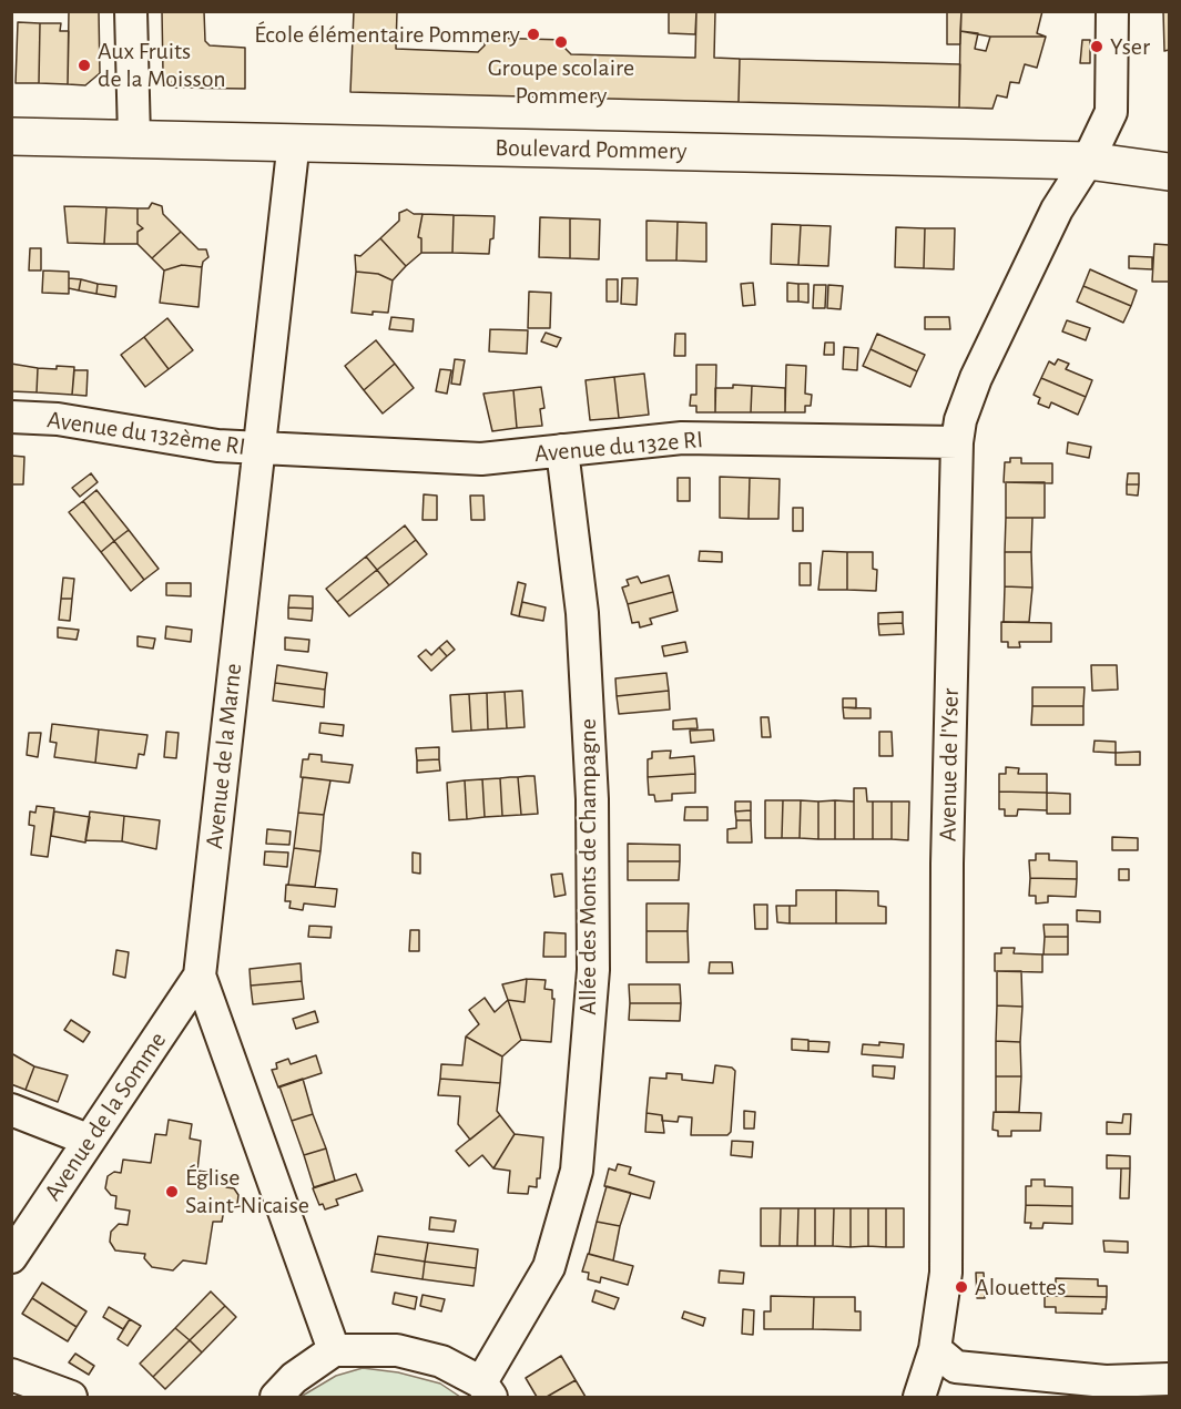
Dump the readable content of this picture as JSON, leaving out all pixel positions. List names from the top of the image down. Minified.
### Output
{"streets":{"main road":["Boulevard Pommery"],"street":["Avenue du 132ème RI","Avenue du 132e RI","Avenue de la Marne","Avenue de l'Yser","Allée des Monts de Champagne","Avenue de la Somme"]},"crossings":[["Boulevard Pommery","Avenue de la Marne"],["Boulevard Pommery","Avenue de l'Yser"],["Avenue du 132ème RI","Avenue du 132e RI"],["Avenue du 132ème RI","Avenue de la Marne"],["Avenue du 132e RI","Avenue de la Marne"],["Avenue du 132e RI","Avenue de l'Yser"],["Avenue du 132e RI","Allée des Monts de Champagne"],["Avenue de la Marne","Avenue de la Somme"]],"places":["École élémentaire Pommery","Groupe scolaire Pommery","Yser","Aux Fruits de la Moisson","Église Saint-Nicaise","Alouettes"]}
